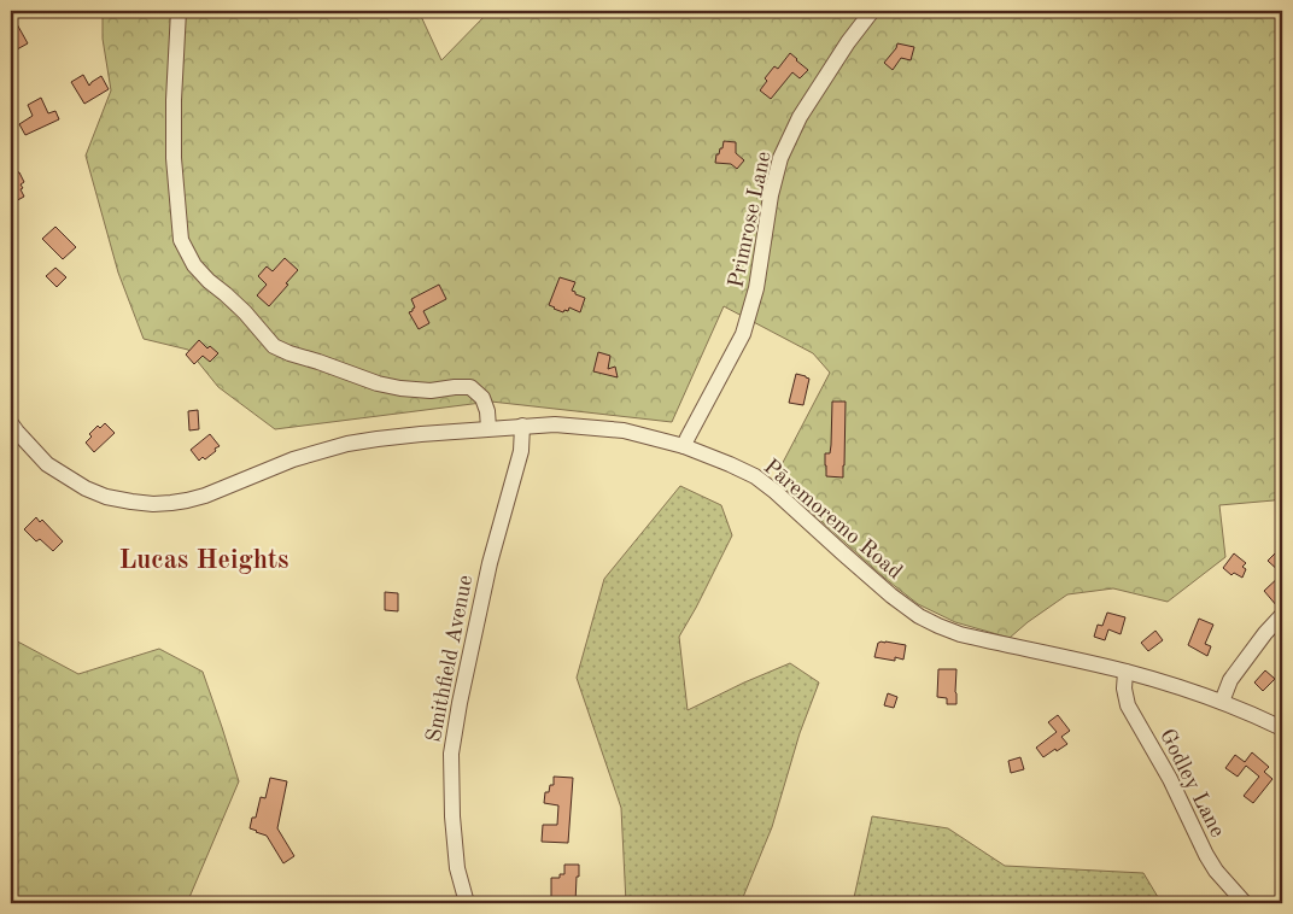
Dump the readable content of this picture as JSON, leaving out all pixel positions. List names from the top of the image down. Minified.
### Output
{"streets":{"street":["Primrose Lane","Pāremoremo Road","Smithfield Avenue","Godley Lane"]},"crossings":[["Primrose Lane","Pāremoremo Road"],["Pāremoremo Road","Smithfield Avenue"],["Pāremoremo Road","Godley Lane"]],"districts":["Lucas Heights"]}
